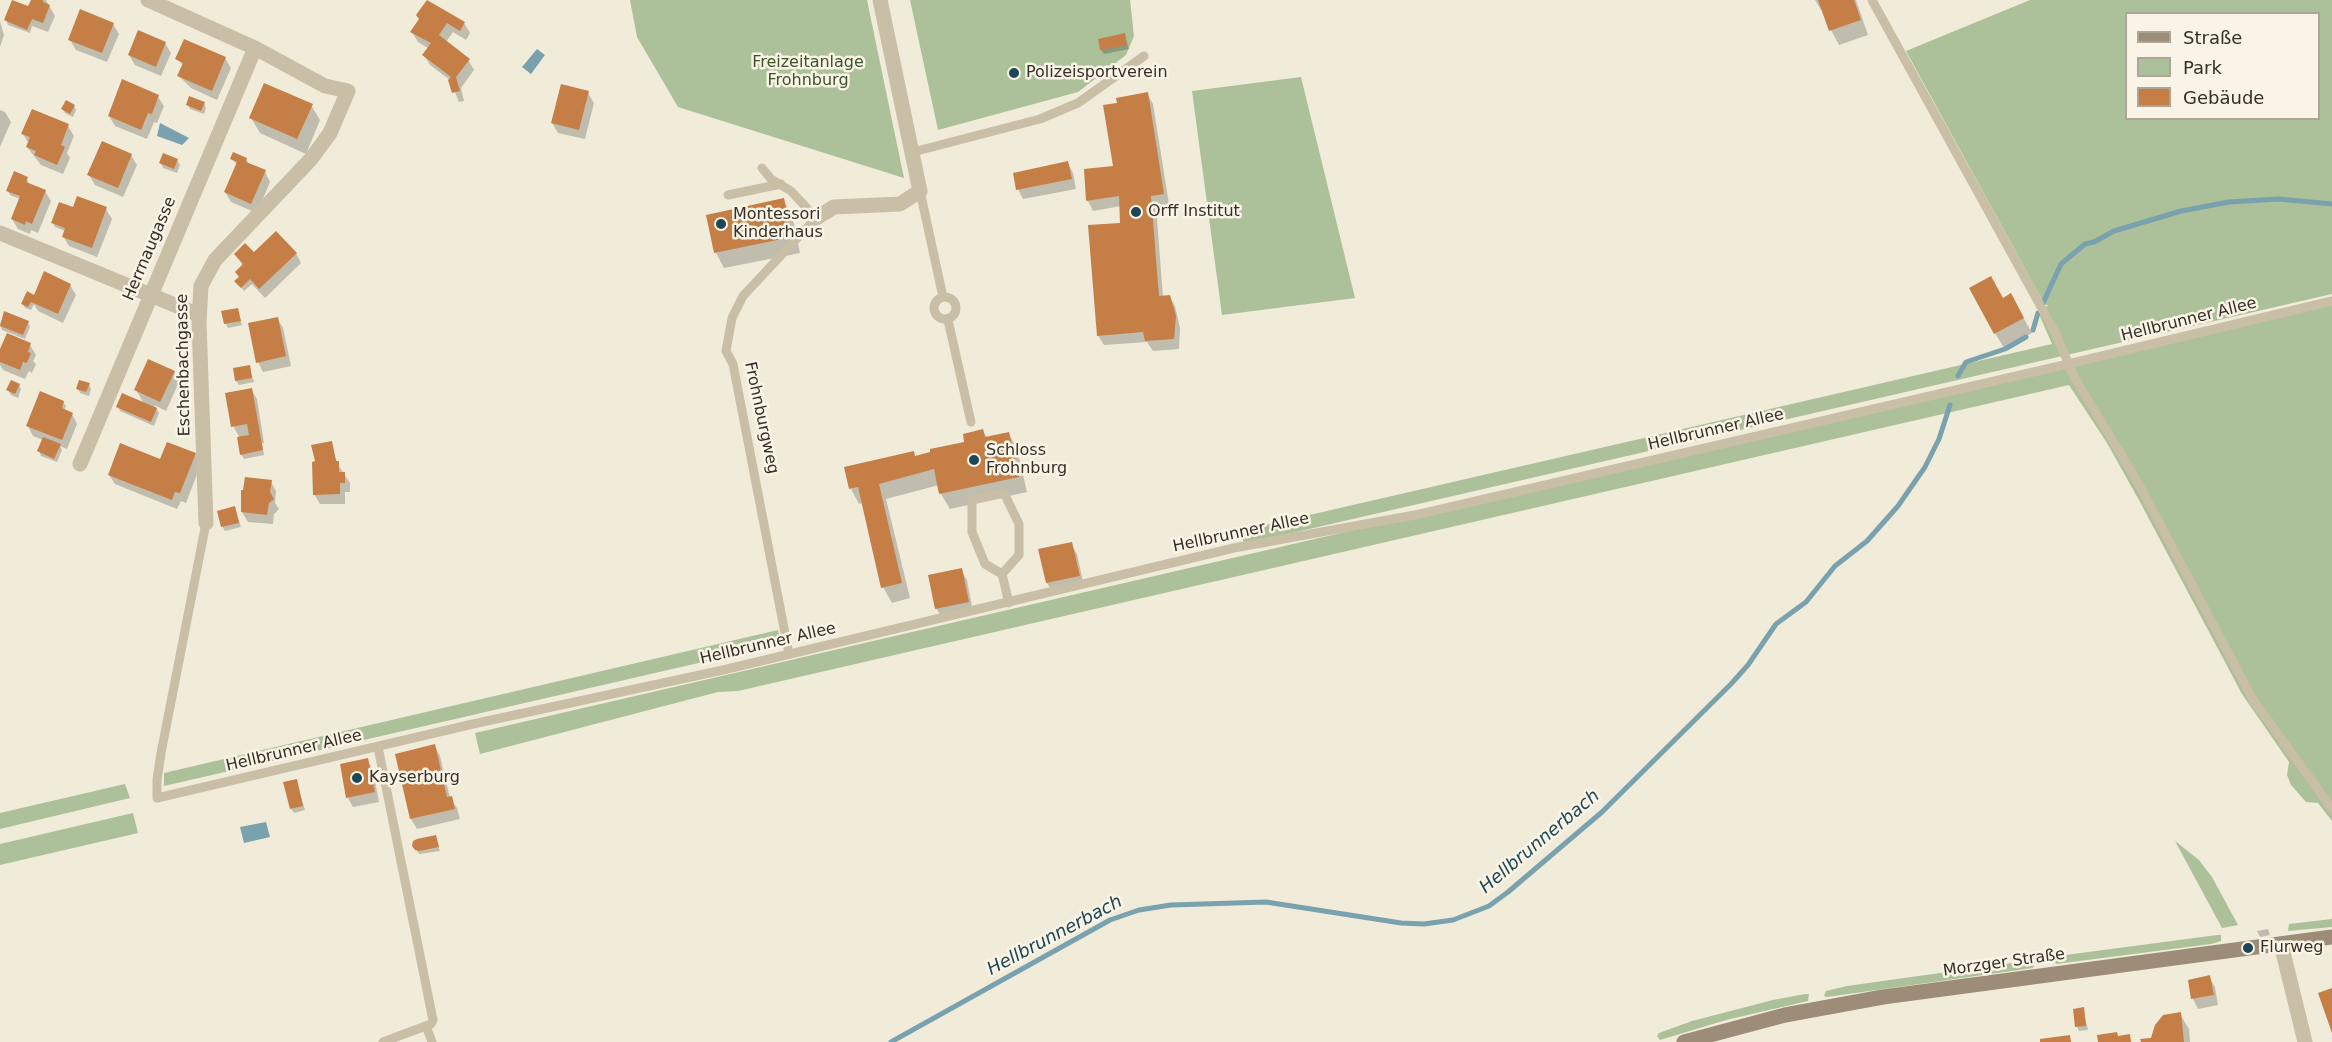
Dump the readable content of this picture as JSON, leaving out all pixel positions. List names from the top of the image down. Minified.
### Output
{"streets":{"street":["Herrnaugasse","Eschenbachgasse","Frohnburgweg","Morzger Straße"],"lane":["Hellbrunner Allee"]},"crossings":[["Herrnaugasse","Eschenbachgasse"],["Hellbrunner Allee","Eschenbachgasse"],["Hellbrunner Allee","Frohnburgweg"]],"water":["Hellbrunnerbach"],"parks":["Freizeitanlage Frohnburg"],"places":["Polizeisportverein","Orff Institut","Montessori Kinderhaus","Schloss Frohnburg","Kayserburg","Flurweg"],"legend":["Straße","Park","Gebäude"]}
